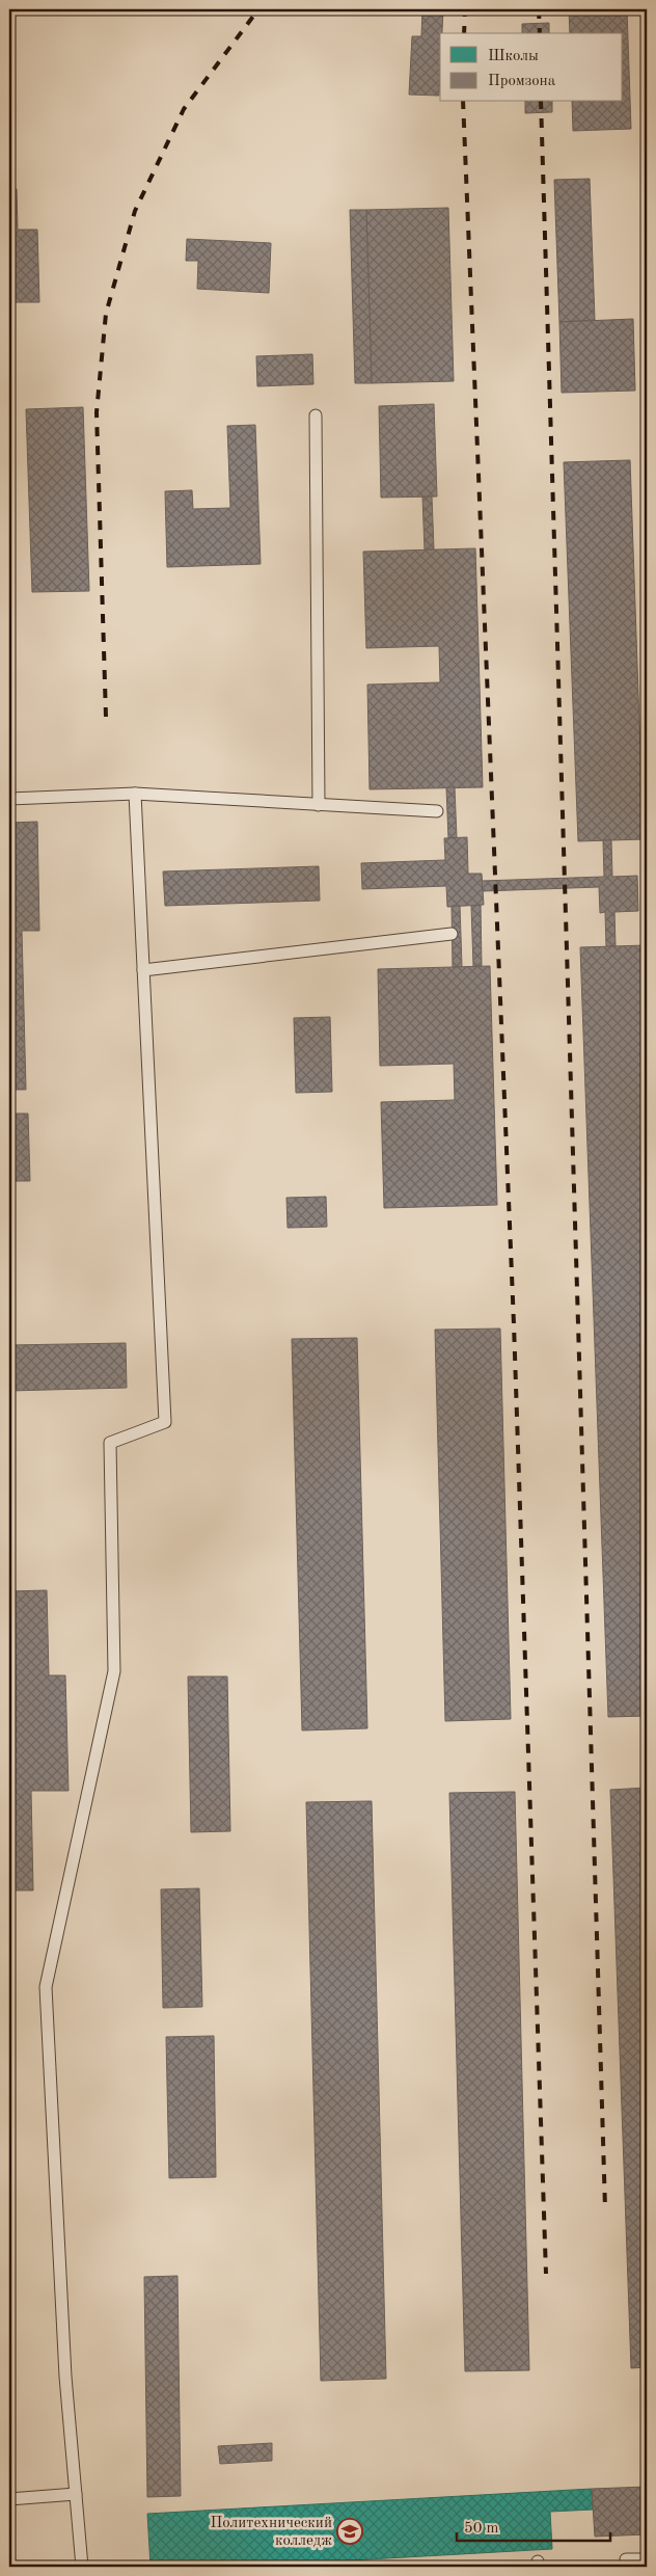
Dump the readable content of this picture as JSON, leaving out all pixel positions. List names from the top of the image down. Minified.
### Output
{"places":{"school or university":["Политехнический колледж"]},"legend":["Школы","Промзона"],"scale_bar":"50 m"}
